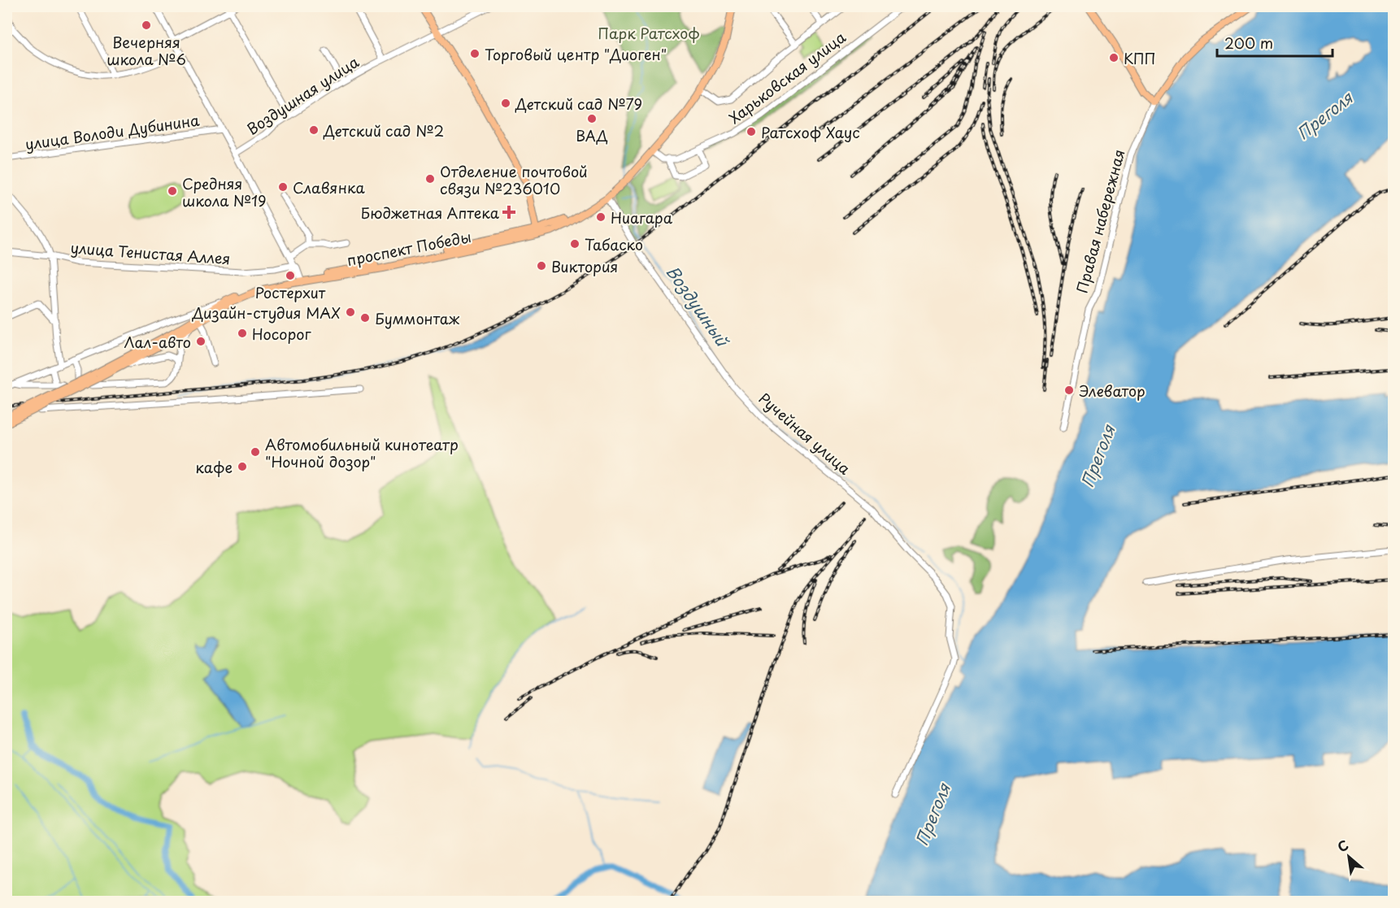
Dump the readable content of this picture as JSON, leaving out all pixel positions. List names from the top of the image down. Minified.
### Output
{"streets":{"main road":["Правая набережная","проспект Победы"],"street":["Харьковская улица","Воздушная улица","улица Володи Дубинина","улица Тенистая Аллея","Ручейная улица"]},"crossings":[["проспект Победы","Ручейная улица"]],"water":["Преголя","Воздушный"],"parks":["Парк Ратсхоф"],"places":{"other":["Вечерняя школа №6","Торговый центр \"Диоген\"","КПП","Детский сад №79","ВАД","Детский сад №2","Ратсхоф Хаус","Отделение почтовой связи №236010","Славянка","Средняя школа №19","Ниагара","Табаско","Виктория","Ростерхит","Дизайн-студия МAX","Буммонтаж","Носорог","Лал-авто","Элеватор","Автомобильный кинотеатр \"Ночной дозор\"","кафе"],"health":["Бюджетная Аптека"]},"scale_bar":"200 m","north":"top left"}
